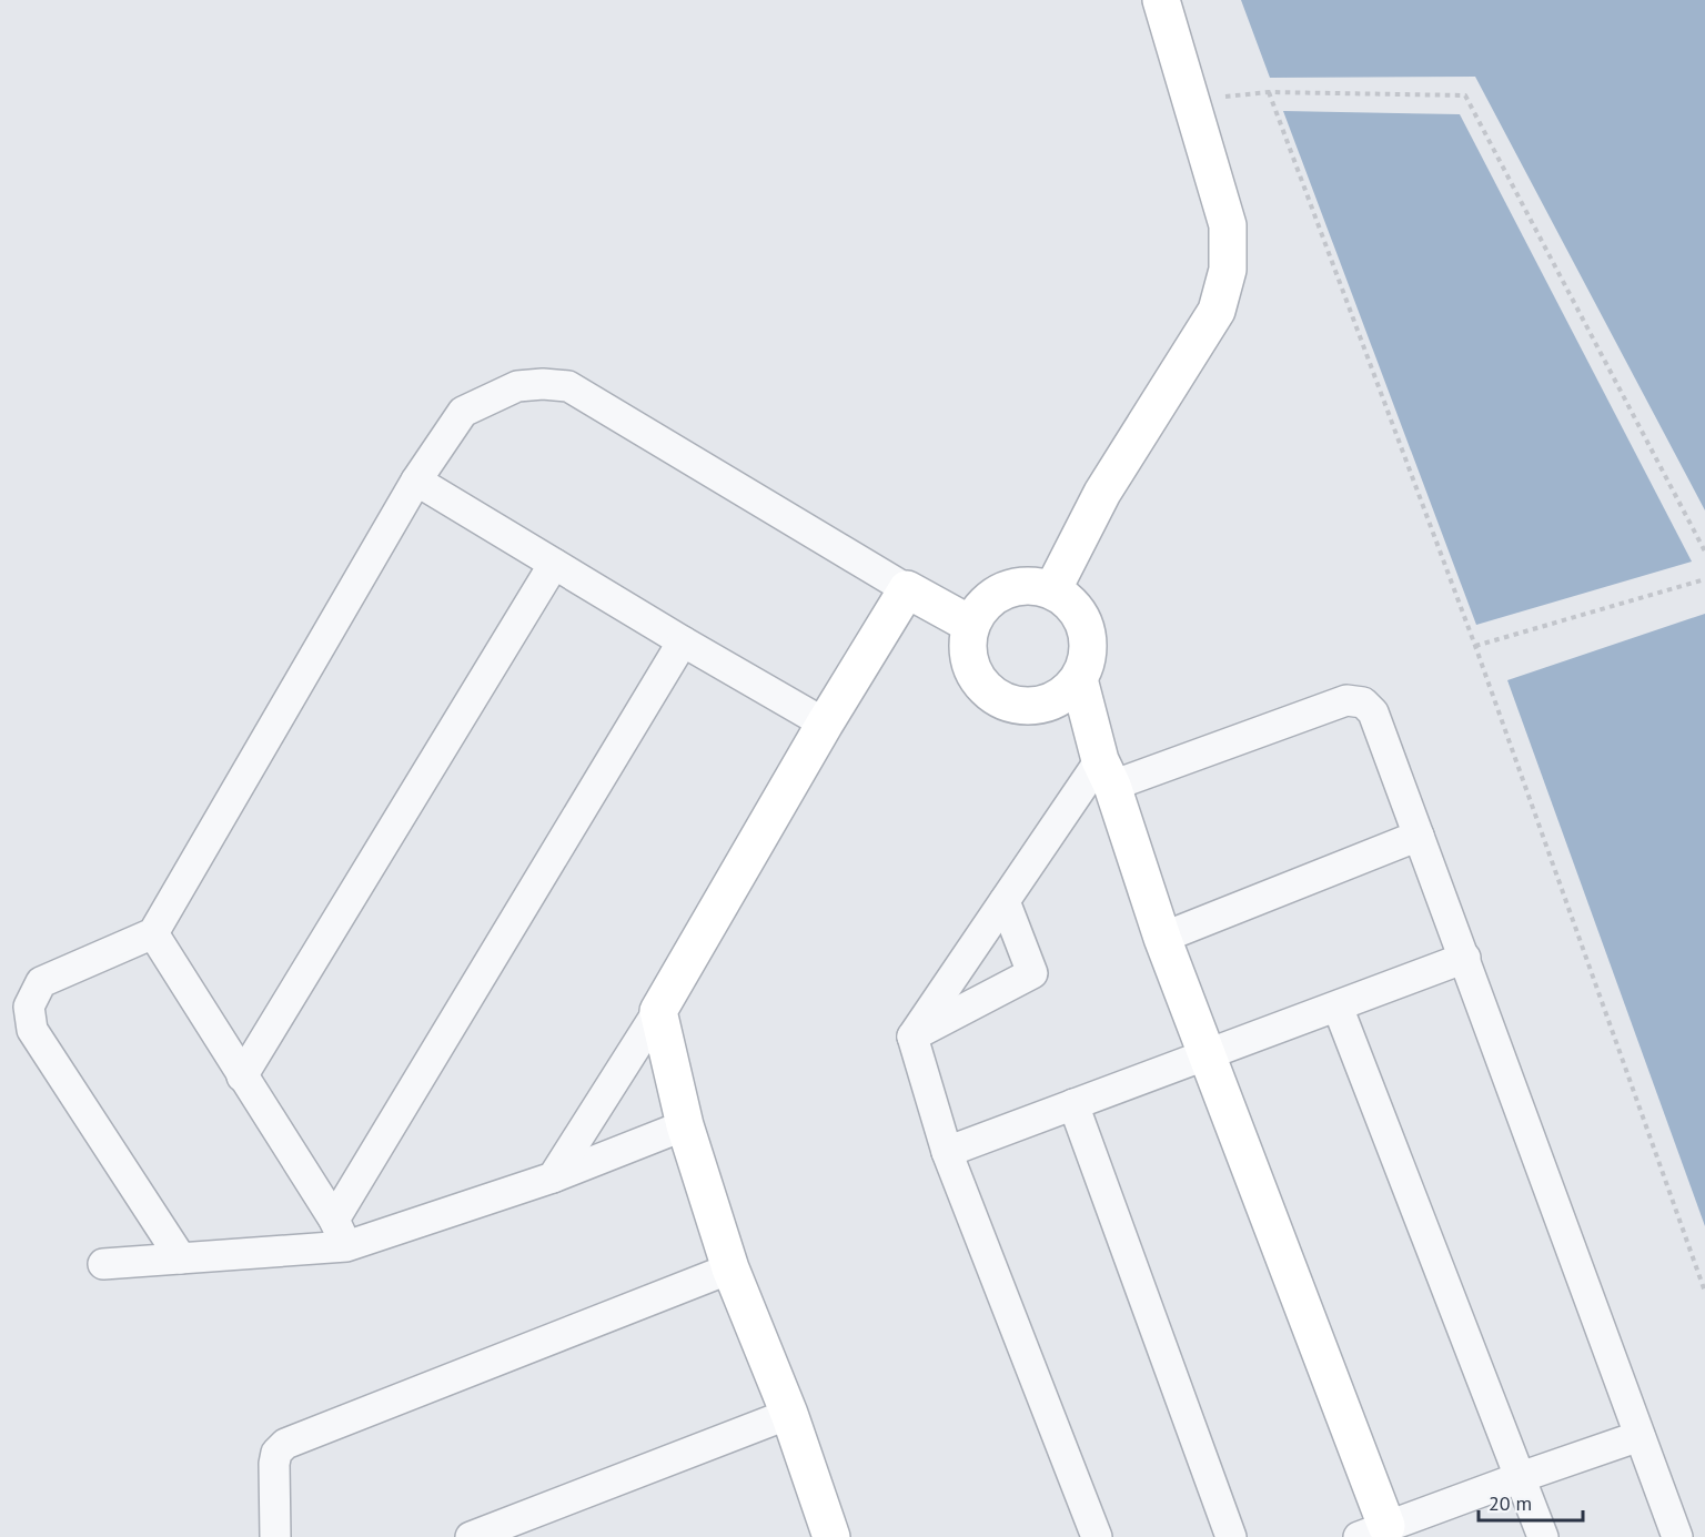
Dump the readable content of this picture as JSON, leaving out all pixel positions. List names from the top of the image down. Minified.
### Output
{"scale_bar":"20 m"}
